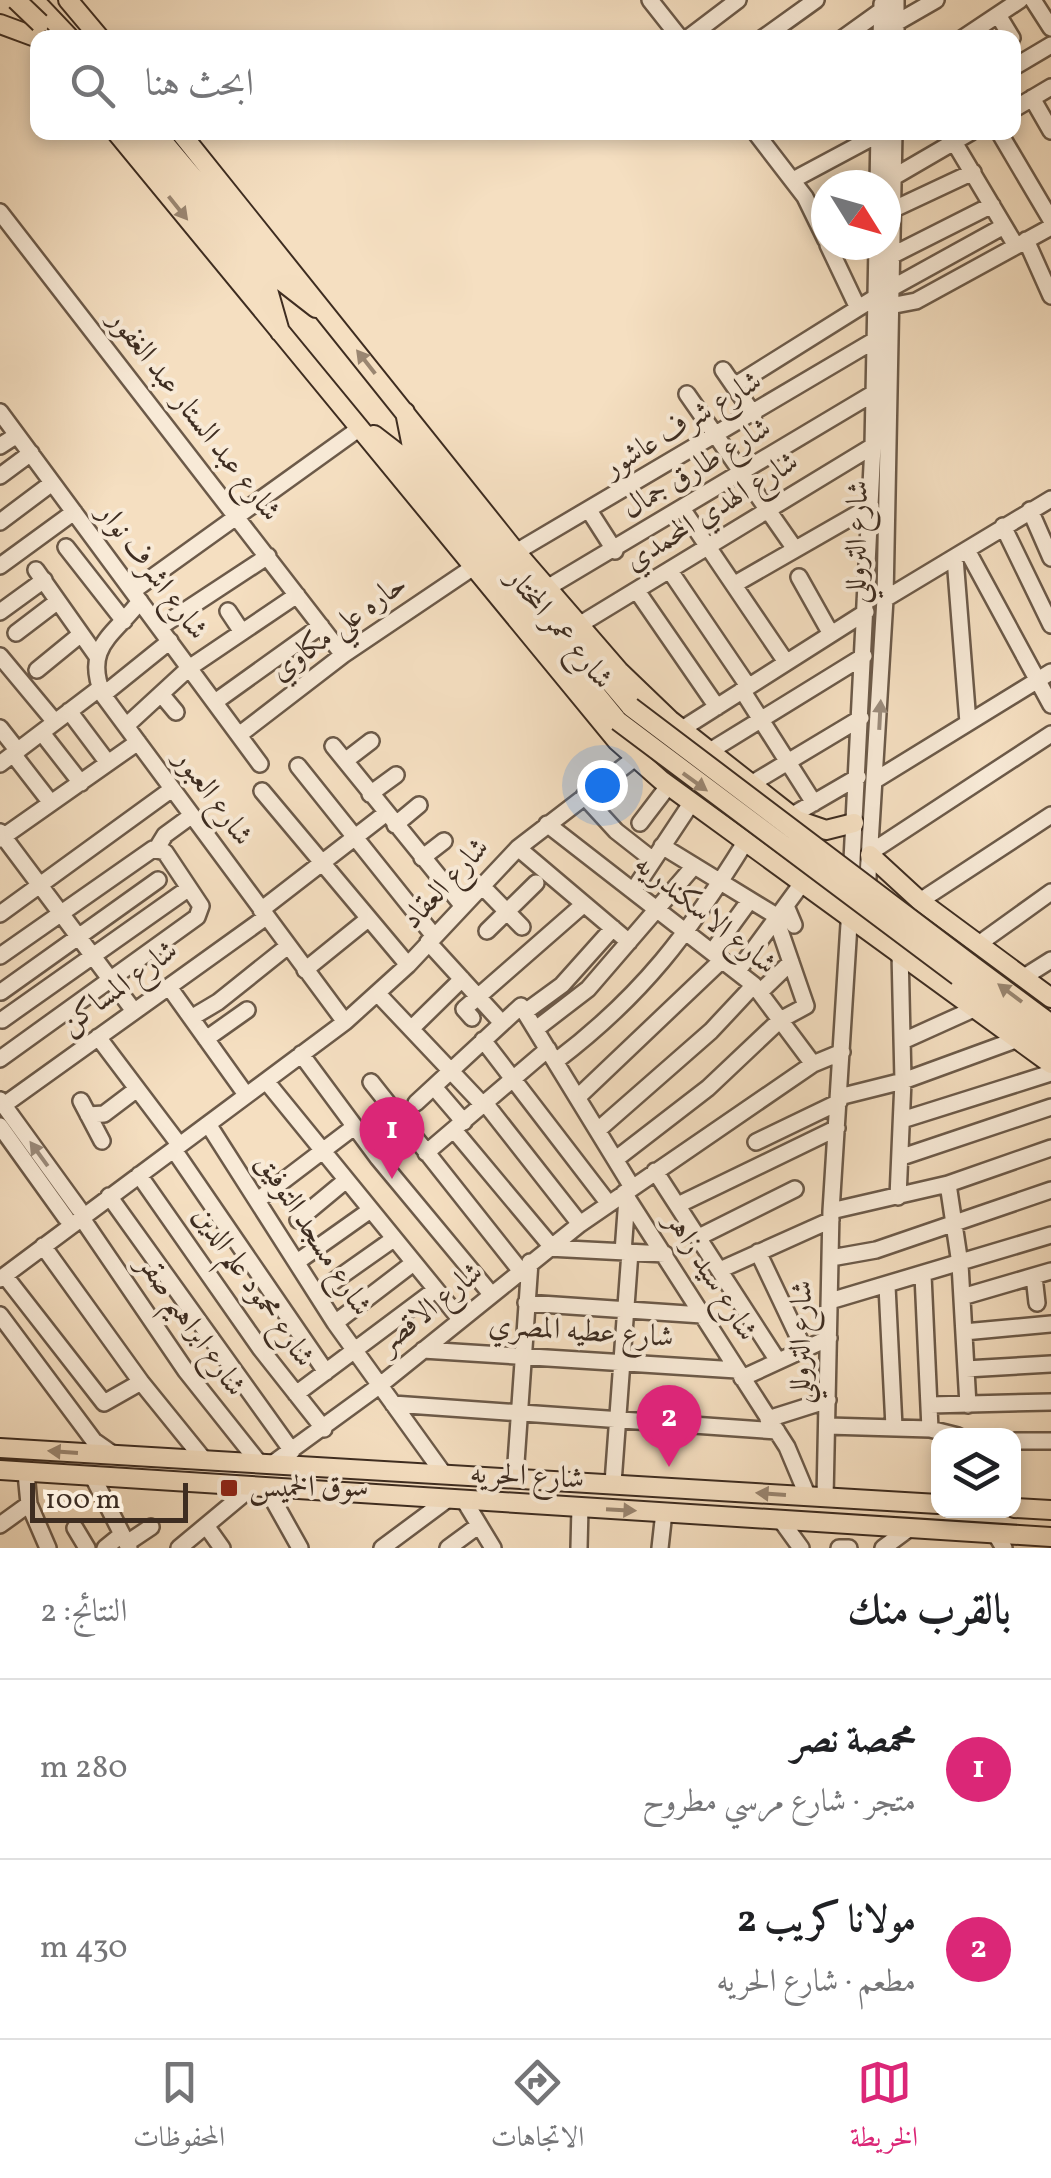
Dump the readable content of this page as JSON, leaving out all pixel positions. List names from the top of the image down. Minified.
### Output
{"streets":{"main road":["شارع عمر المختار","شارع الحريه"],"street":["شارع عبد الستار عبد الغفور","شارع شرف عاشور","شارع طارق جمال","شارع الهدي المحمدي","شارع التروللي","شارع اشرف نوار","حاره علي مكاوي","شارع العبور","شارع العقاد","شارع الاسكندريه","شارع المساكن","شارع مسجد التوفيق","شارع سيد زاهر","شارع محمود علم الدين","شارع الاقصر","شارع ابراهيم صقر","شارع عطيه المصري"]},"crossings":[["شارع عبد الستار عبد الغفور","حاره علي مكاوي"],["شارع شرف عاشور","شارع التروللي"],["شارع شرف عاشور","شارع عمر المختار"],["شارع طارق جمال","شارع التروللي"],["شارع طارق جمال","شارع عمر المختار"],["شارع الهدي المحمدي","شارع التروللي"],["شارع الهدي المحمدي","شارع عمر المختار"],["شارع التروللي","شارع عمر المختار"],["شارع التروللي","شارع سيد زاهر"],["شارع التروللي","شارع الاقصر"],["شارع التروللي","شارع الحريه"],["شارع اشرف نوار","حاره علي مكاوي"],["حاره علي مكاوي","شارع عمر المختار"],["شارع عمر المختار","شارع العقاد"],["شارع العبور","شارع العقاد"],["شارع العبور","شارع المساكن"],["شارع العقاد","شارع الاسكندريه"],["شارع العقاد","شارع مسجد التوفيق"],["شارع العقاد","شارع محمود علم الدين"],["شارع العقاد","شارع ابراهيم صقر"],["شارع الاسكندريه","شارع الاقصر"],["شارع مسجد التوفيق","شارع الاقصر"],["شارع مسجد التوفيق","شارع الحريه"],["شارع سيد زاهر","شارع الاقصر"],["شارع سيد زاهر","شارع عطيه المصري"],["شارع سيد زاهر","شارع الحريه"],["شارع محمود علم الدين","شارع الاقصر"],["شارع الاقصر","شارع ابراهيم صقر"],["شارع الاقصر","شارع عطيه المصري"],["شارع الاقصر","شارع الحريه"],["شارع ابراهيم صقر","شارع الحريه"]],"places":{"transit":["سوق الخميس"]},"scale_bar":"100 m","north":"bottom right","page":{"search":"ابحث هنا","pins":["1","2"],"scale":"100 m","heading":["بالقرب منك","النتائج: 2"],"list":[{"mark":"1","name":"محمصة نصر","note":"متجر · شارع مرسي مطروح","value":"280 m"},{"mark":"2","name":"مولانا كريب 2","note":"مطعم · شارع الحريه","value":"430 m"}],"nav":["الخريطة","الاتجاهات","المحفوظات"]}}
